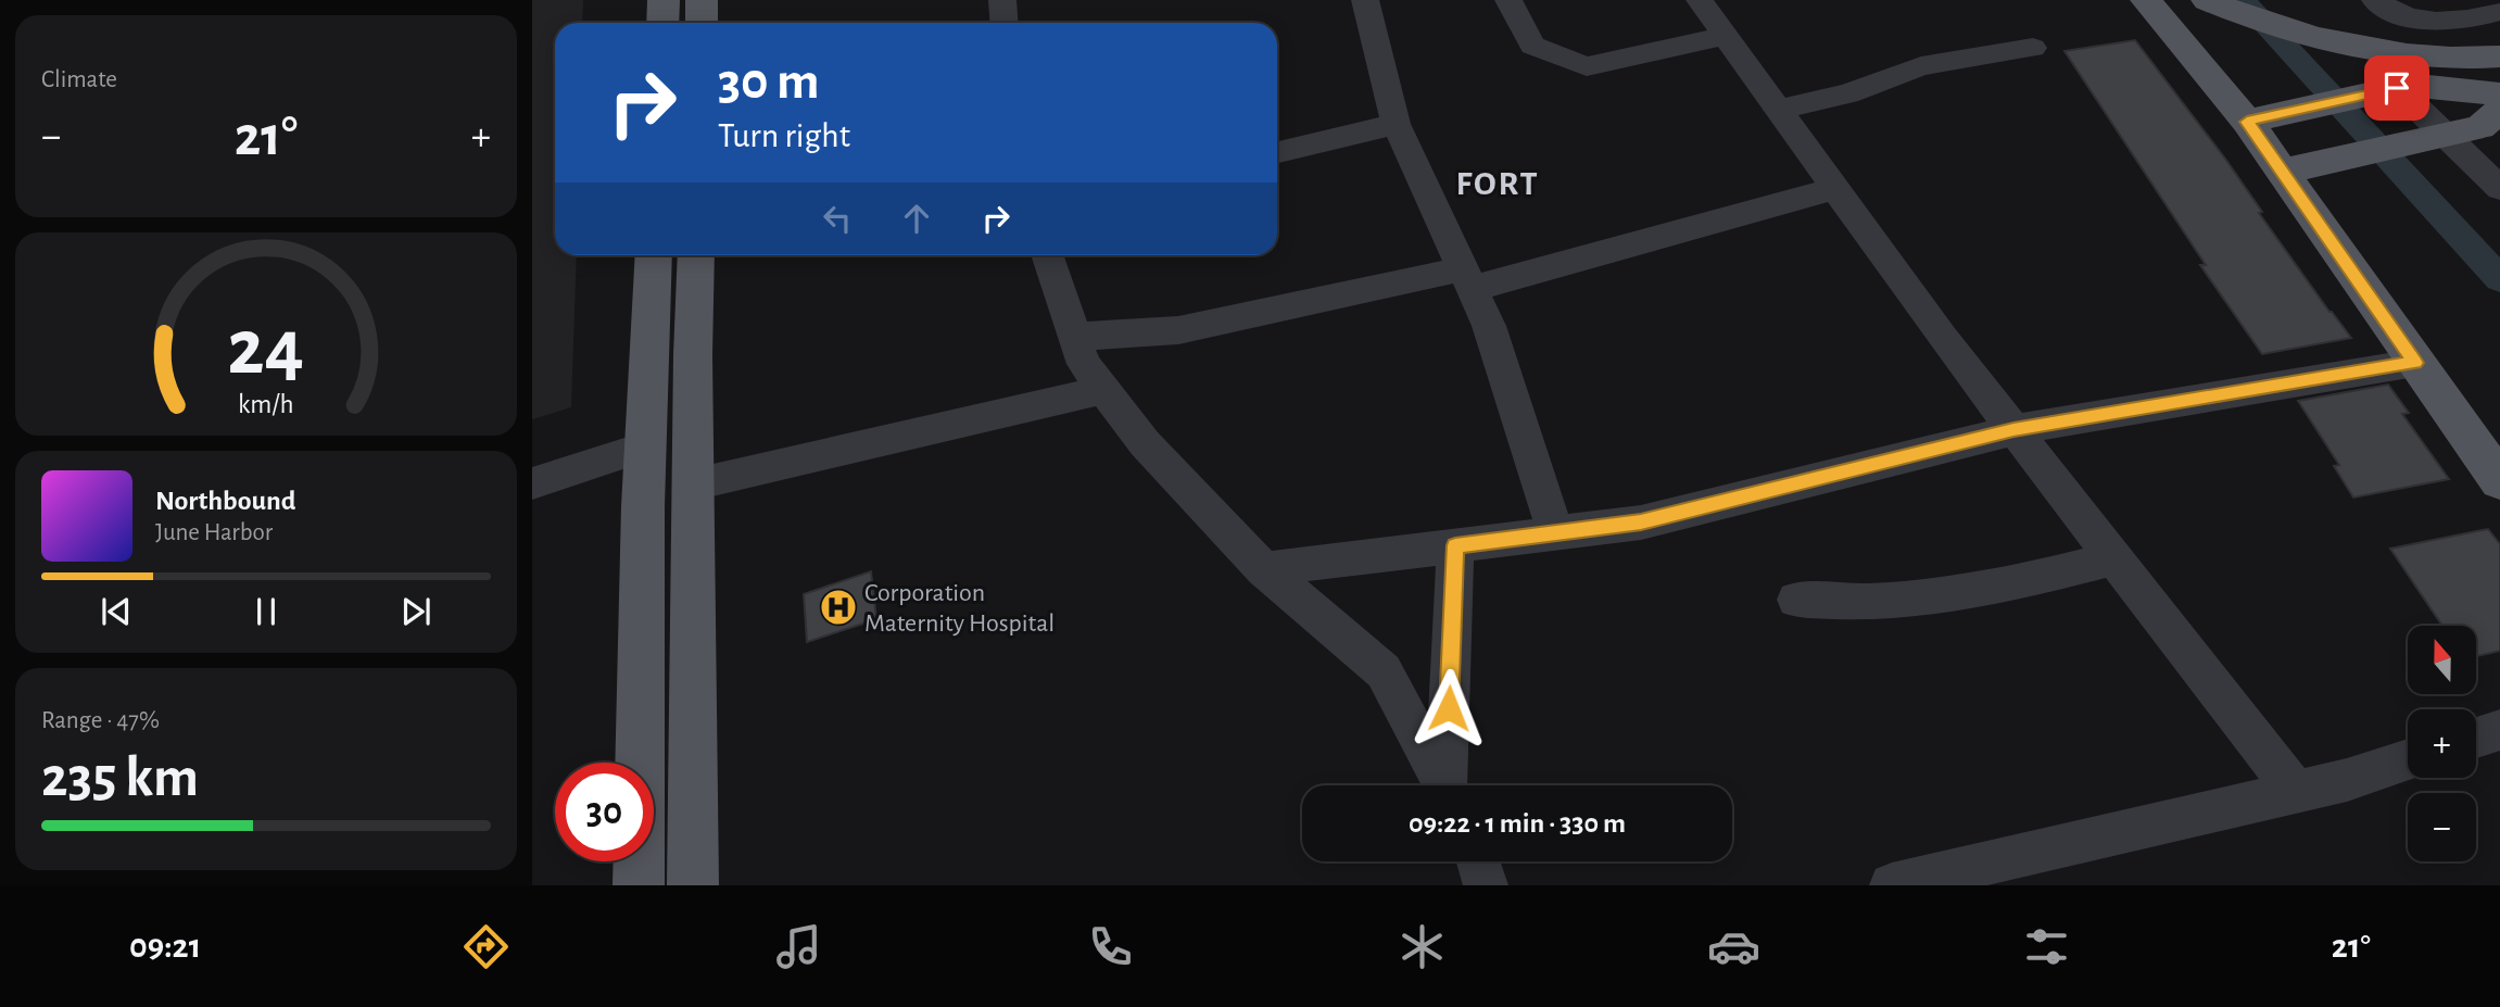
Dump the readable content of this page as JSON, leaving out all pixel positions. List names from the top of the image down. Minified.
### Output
{"districts":["FORT"],"places":{"hospital":["Corporation Maternity Hospital"]},"north":"top","page":{"tile":["Climate",["Range · 47%","235 km"]],"turn":["30 m","Turn right"],"heat":["−","21°","+"],"song":["Northbound","June Harbor"],"map_buttons":["+","−"],"limit":"30","trip":"09:22 · 1 min · 330 m","tabs":["09:21","21°"],"gauge":["24","km/h"]}}
